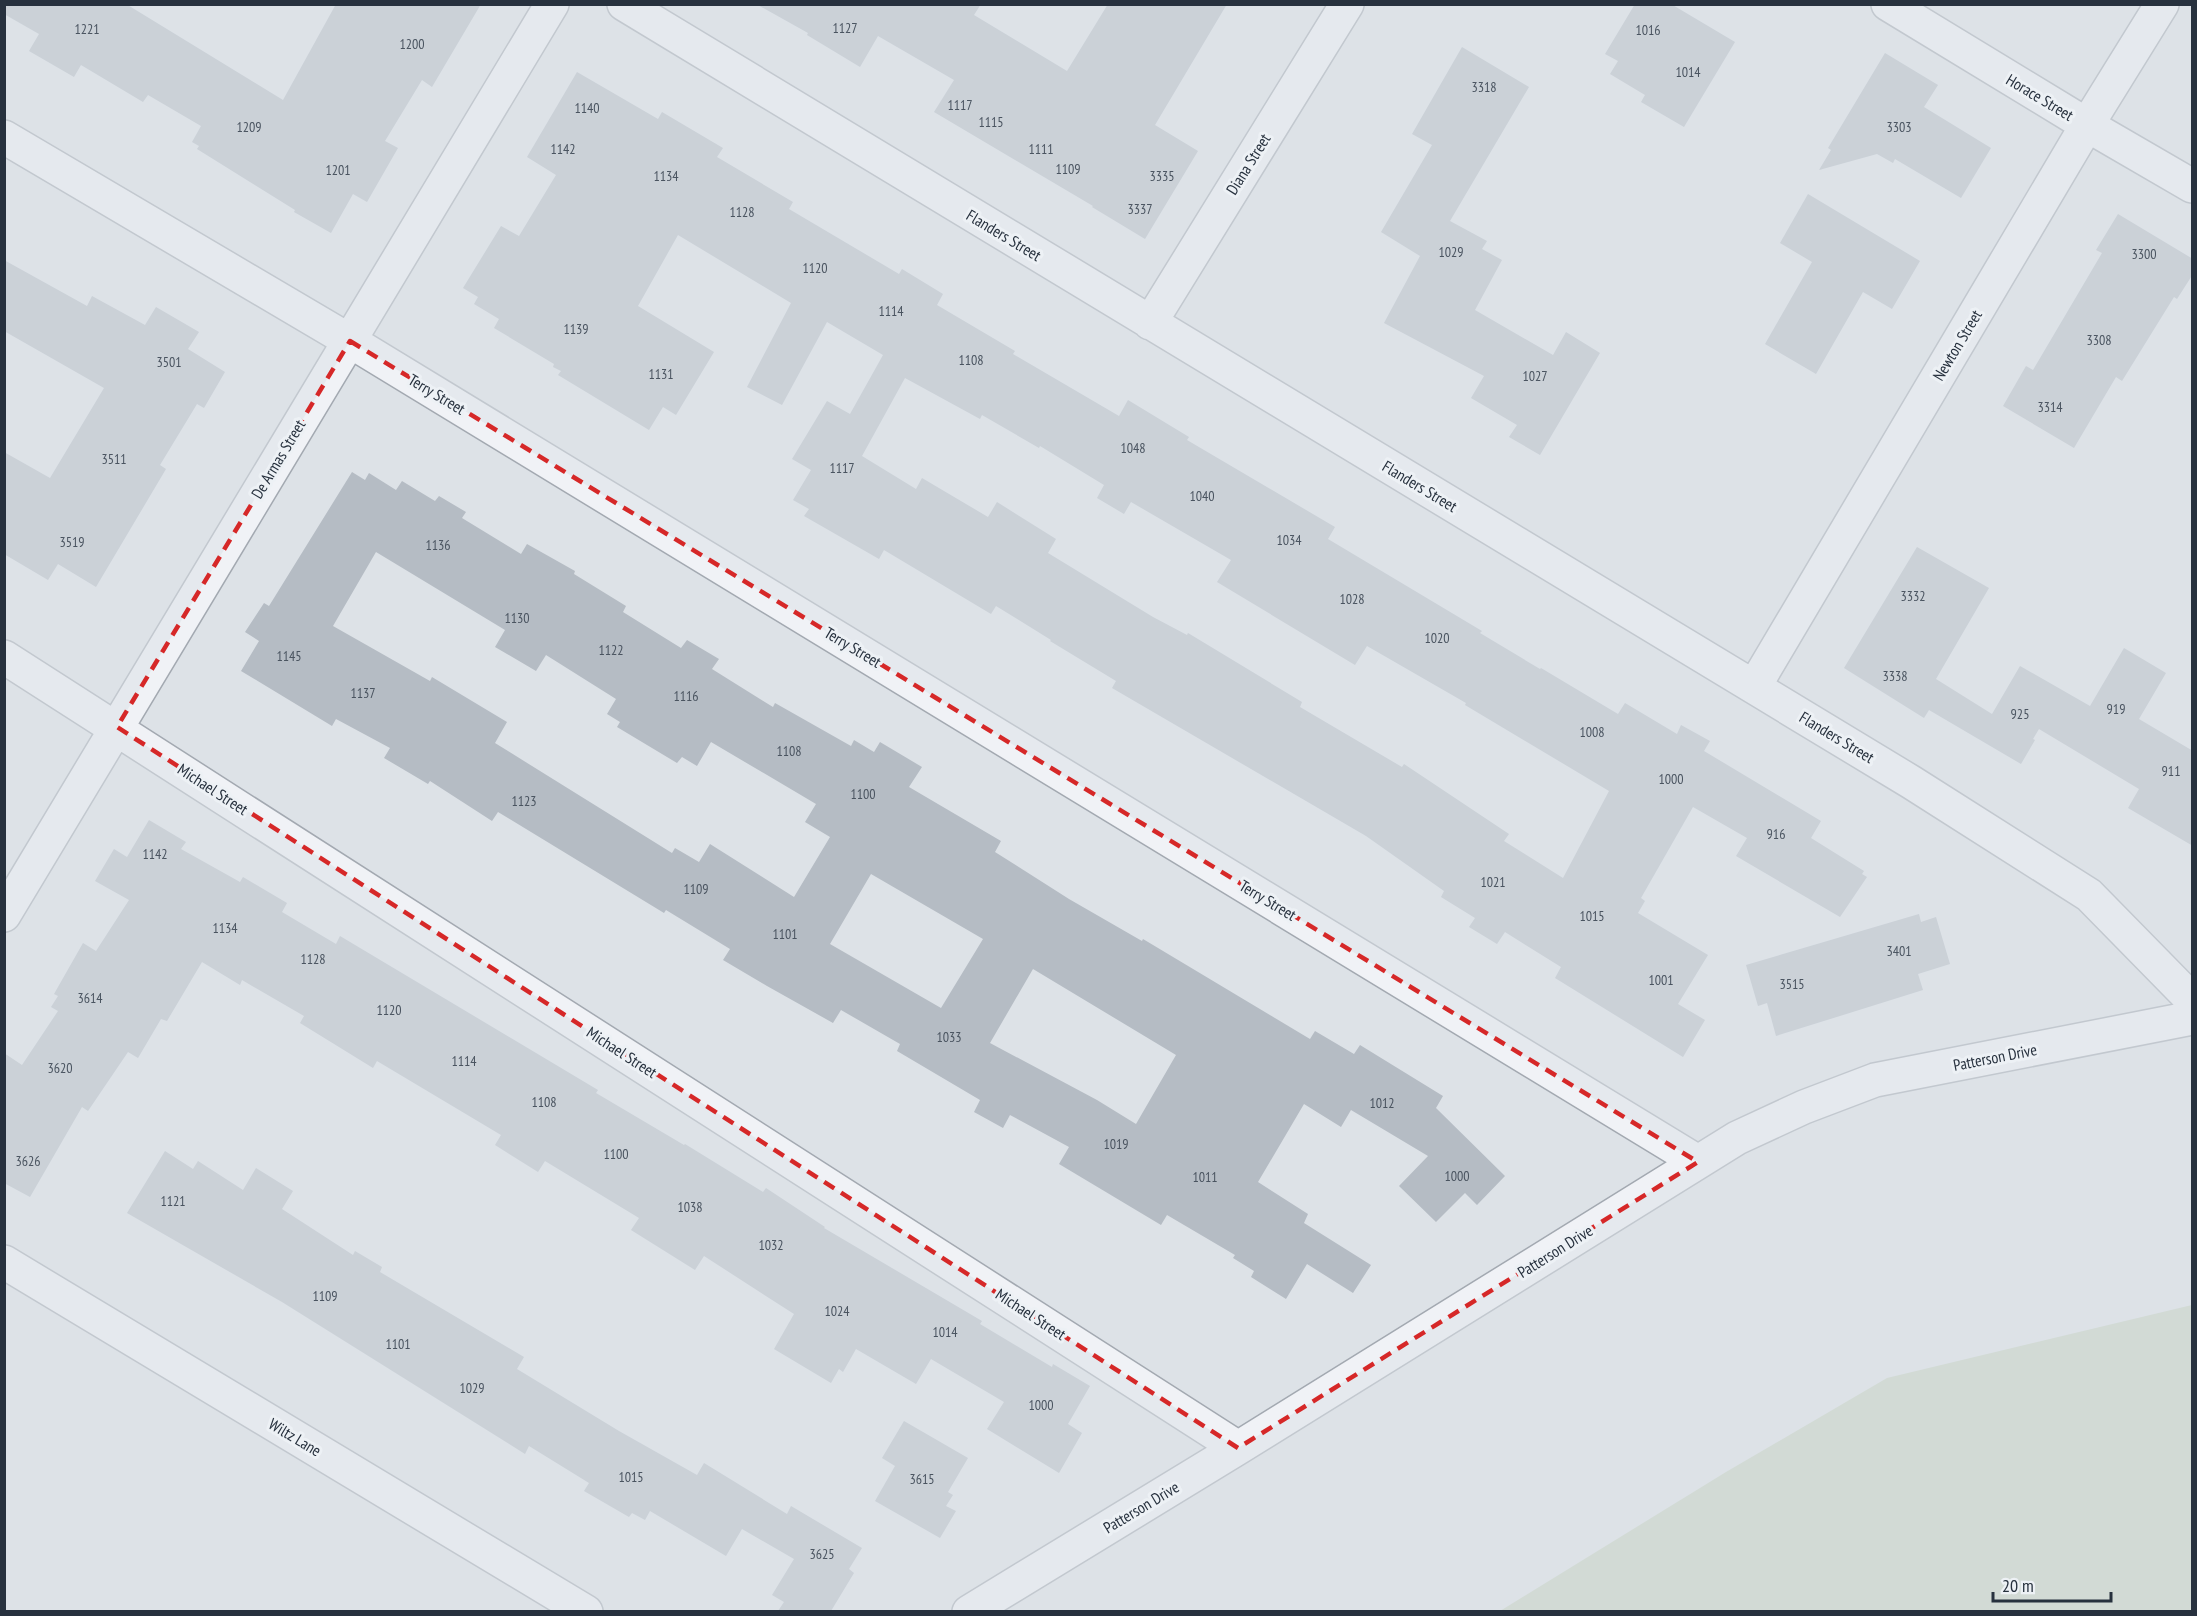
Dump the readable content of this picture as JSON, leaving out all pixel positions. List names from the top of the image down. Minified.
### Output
{"streets":{"street":["Horace Street","Diana Street","Flanders Street","Newton Street","Terry Street","De Armas Street","Michael Street","Patterson Drive","Wiltz Lane"]},"crossings":[["Horace Street","Newton Street"],["Diana Street","Flanders Street"],["Flanders Street","Newton Street"],["Terry Street","De Armas Street"],["Terry Street","Patterson Drive"],["De Armas Street","Michael Street"],["Michael Street","Patterson Drive"]],"house_numbers":["1127","1221","1016","1200","1014","3318","1117","1140","1115","1209","3303","1142","1111","1109","1201","1134","3335","3337","1128","1029","3300","1120","1114","1139","3308","1108","3501","1131","1027","3314","1048","3511","1117","1040","1034","3519","1136","3332","1028","1130","1020","1122","1145","3338","1137","1116","919","925","1008","1108","911","1000","1100","1123","916","1142","1021","1109","1015","1134","1101","3401","1128","1001","3515","3614","1120","1033","1114","3620","1108","1012","1019","1100","3626","1000","1011","1121","1038","1032","1109","1024","1014","1101","1029","1000","1015","3615","3625"],"scale_bar":"20 m"}
